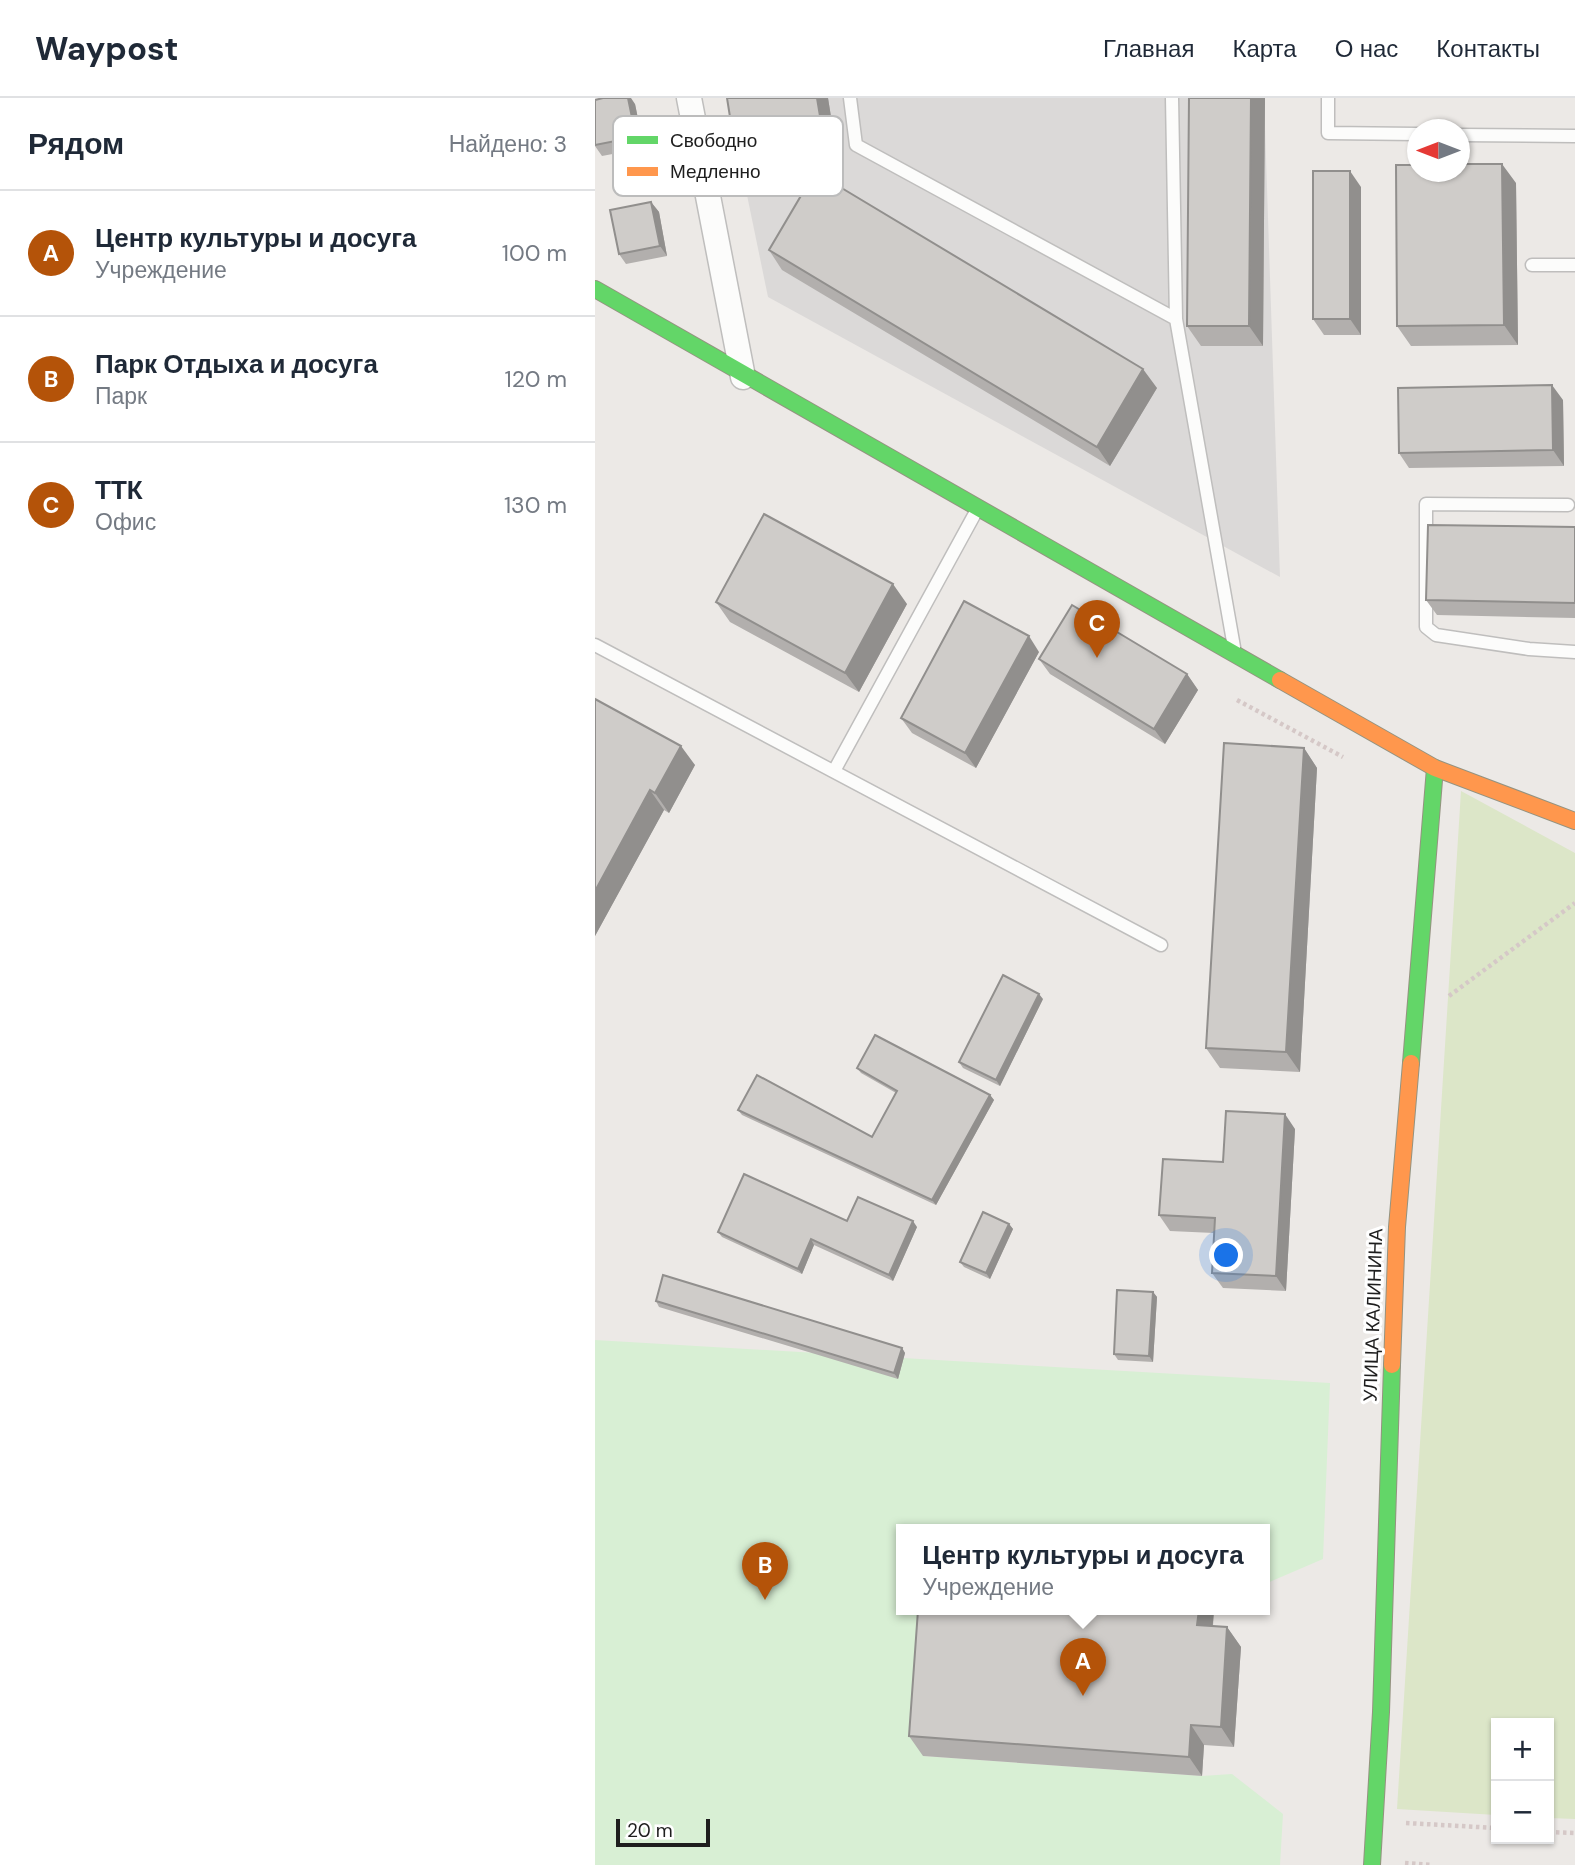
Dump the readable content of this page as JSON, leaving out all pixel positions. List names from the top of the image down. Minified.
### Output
{"streets":{"street":["УЛИЦА КАЛИНИНА"]},"legend":["Свободно","Медленно"],"scale_bar":"20 m","north":"left","page":{"header":"Waypost","nav":["Главная","Карта","О нас","Контакты"],"heading":["Рядом","Найдено: 3"],"list":[{"mark":"A","name":"Центр культуры и досуга","note":"Учреждение","value":"100 m"},{"mark":"B","name":"Парк Отдыха и досуга","note":"Парк","value":"120 m"},{"mark":"C","name":"ТТК","note":"Офис","value":"130 m"}],"pins":["C","B","A"],"popup":["Центр культуры и досуга","Учреждение"],"map_buttons":["+","−"],"scale":"20 m"}}
